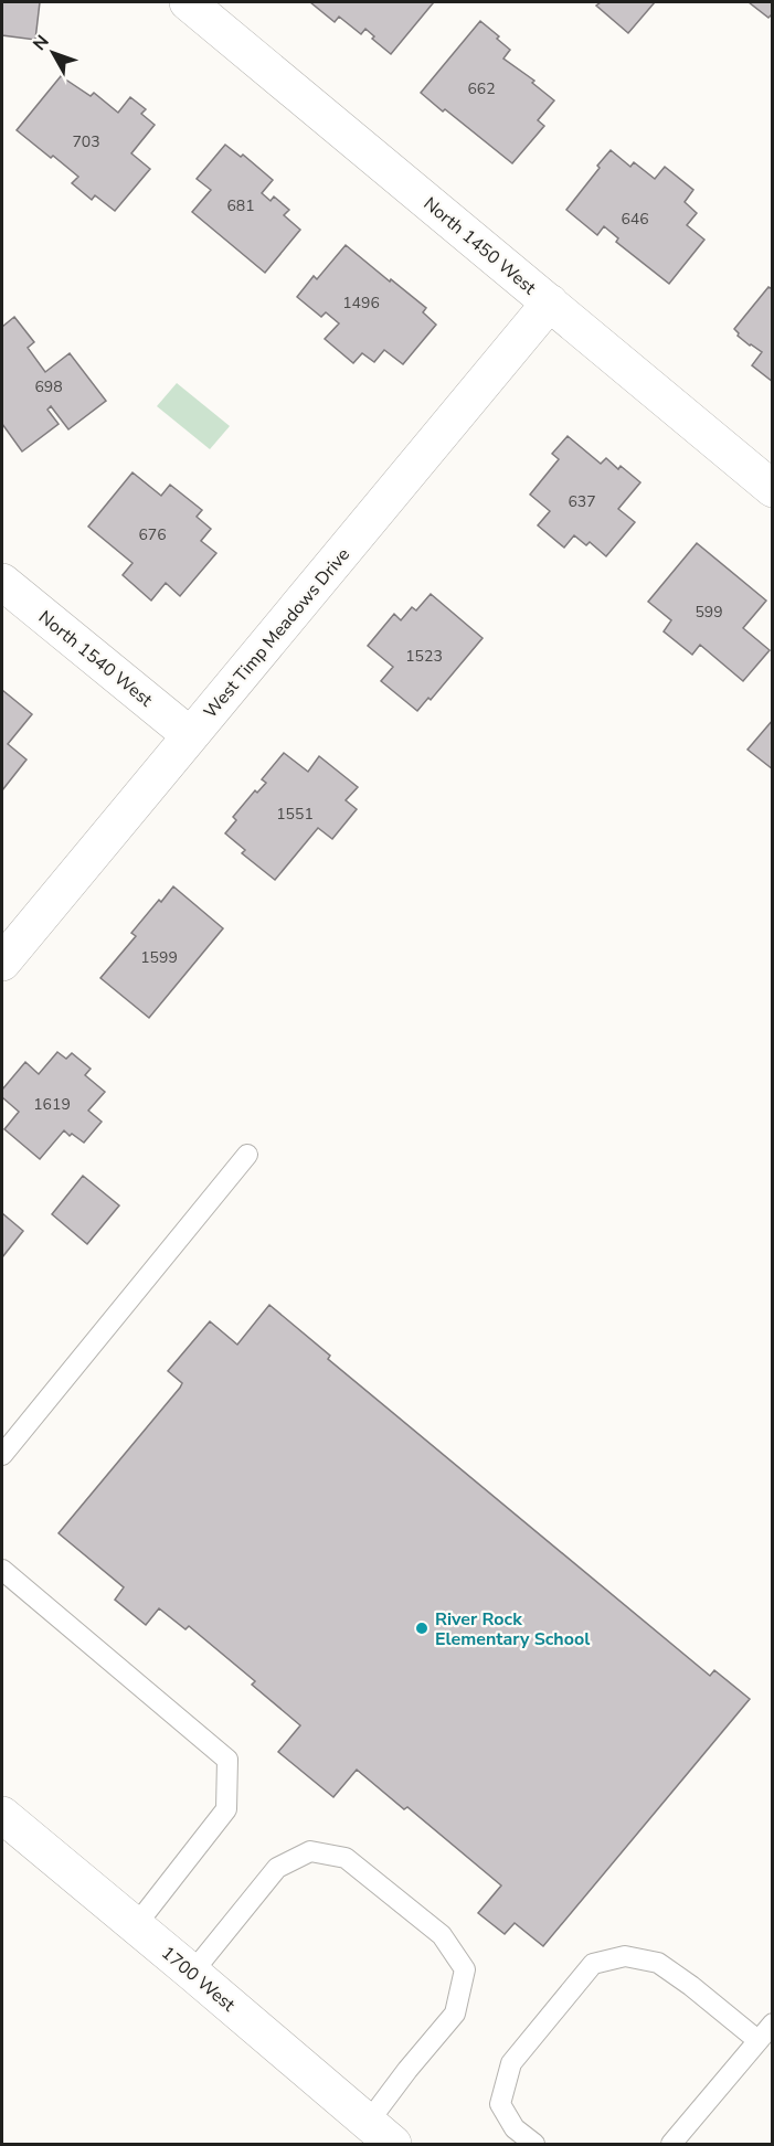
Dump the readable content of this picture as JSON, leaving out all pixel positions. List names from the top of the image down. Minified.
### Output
{"streets":{"street":["North 1450 West","West Timp Meadows Drive","North 1540 West","1700 West"]},"crossings":[["North 1450 West","West Timp Meadows Drive"],["West Timp Meadows Drive","North 1540 West"]],"places":["River Rock Elementary School"],"house_numbers":["662","703","681","646","1496","698","637","676","599","1523","1551","1599","1619"],"north":"top left"}
